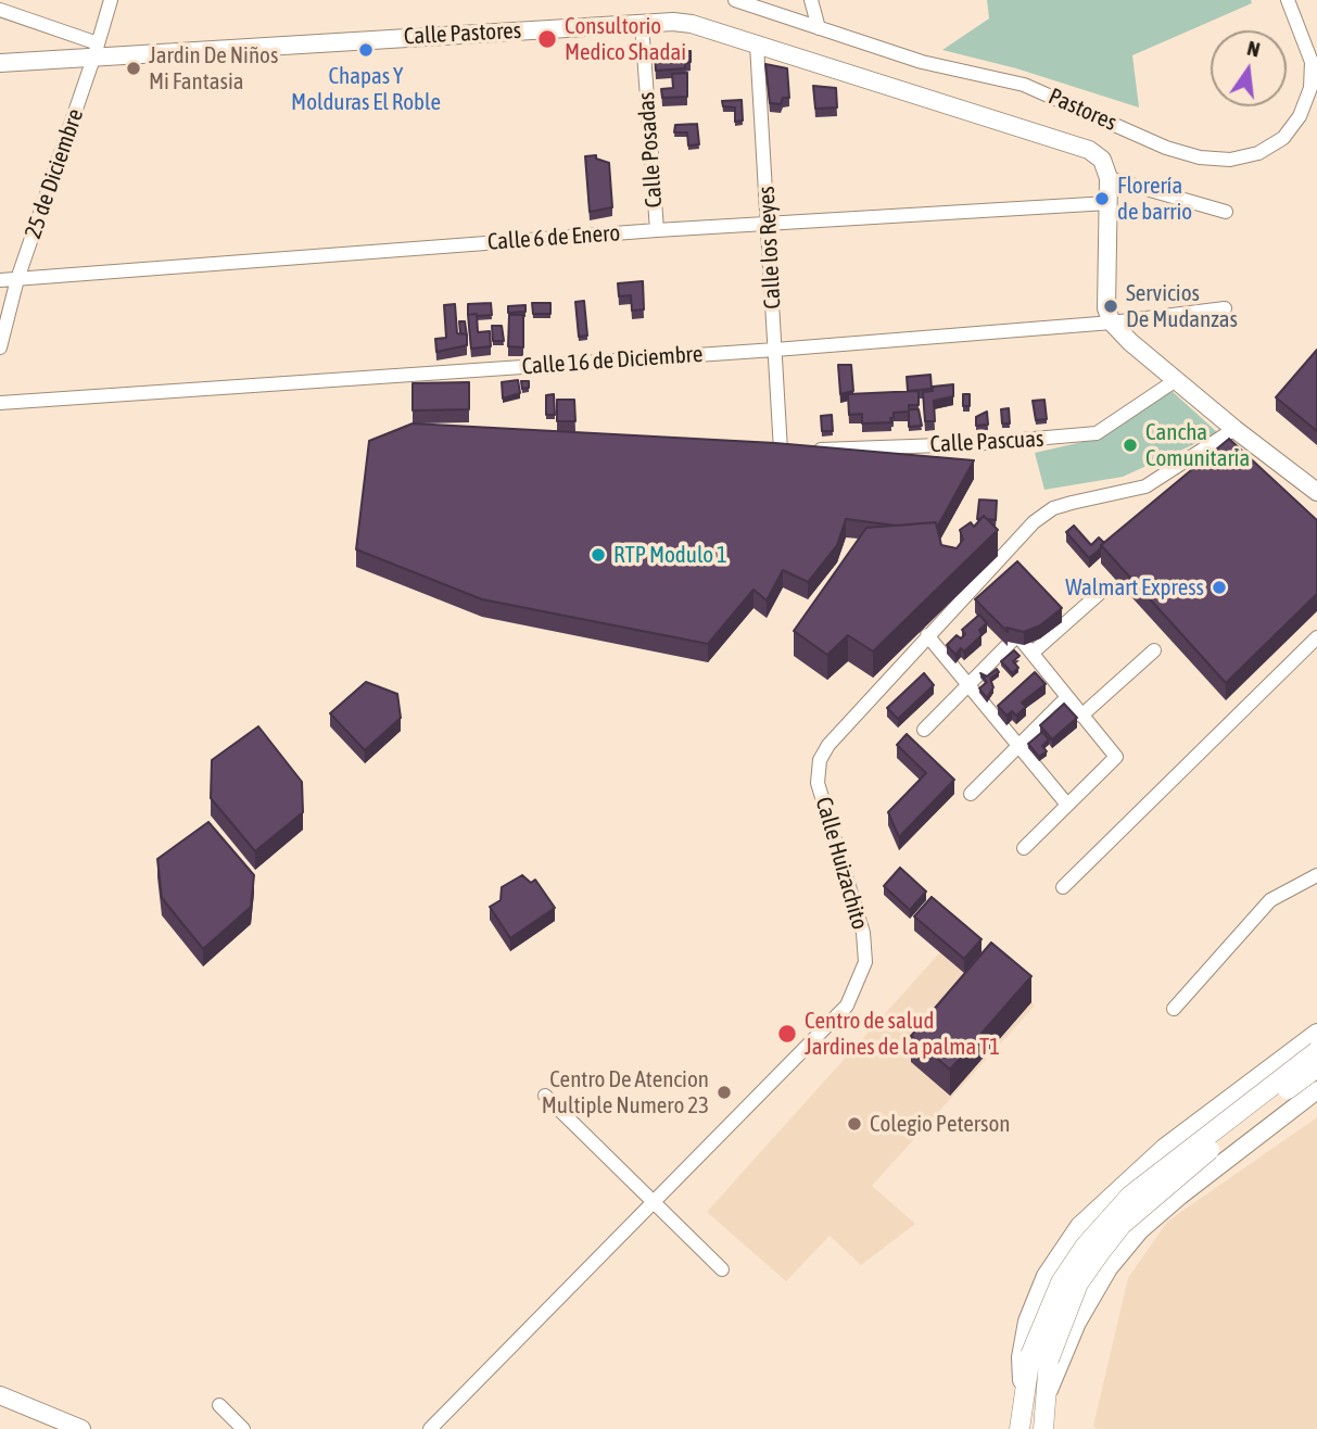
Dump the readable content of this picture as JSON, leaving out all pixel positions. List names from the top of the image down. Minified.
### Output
{"streets":{"street":["Calle Pastores","Pastores","Calle Posadas","25 de Diciembre","Calle 6 de Enero","Calle los Reyes","Calle 16 de Diciembre","Calle Pascuas","Calle Huizachito"]},"crossings":[["Calle Pastores","Calle Posadas"],["Calle Pastores","25 de Diciembre"],["Calle Pastores","Calle los Reyes"],["Calle Posadas","Calle 6 de Enero"],["25 de Diciembre","Calle 6 de Enero"],["Calle 6 de Enero","Calle los Reyes"],["Calle los Reyes","Calle 16 de Diciembre"]],"places":["Consultorio Medico Shadai","Chapas Y Molduras El Roble","Jardin De Niños Mi Fantasia","Florería de barrio","Servicios De Mudanzas","Cancha Comunitaria","RTP Modulo 1","Walmart Express","Centro de salud Jardines de la palma T1","Centro De Atencion Multiple Numero 23","Colegio Peterson"],"north":"top"}
